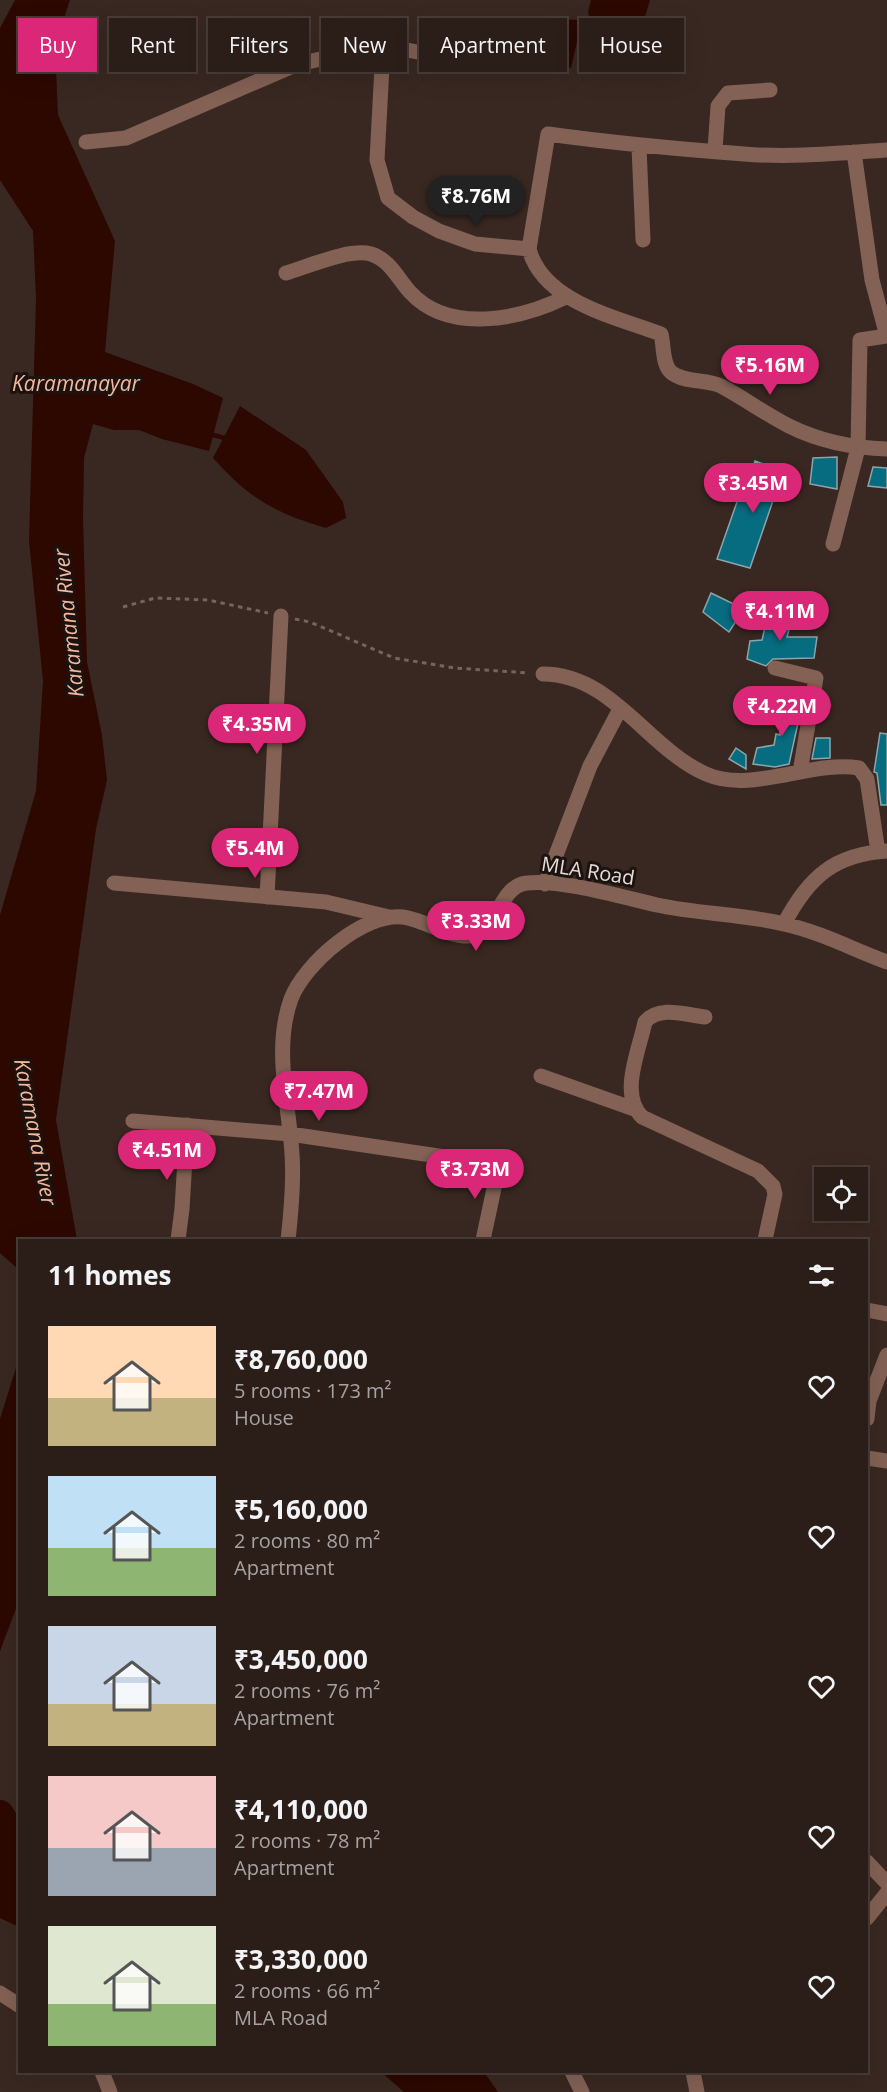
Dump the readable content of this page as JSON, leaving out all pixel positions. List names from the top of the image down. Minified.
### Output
{"streets":{"street":["MLA Road"]},"water":["Karamanayar","Karamana River"],"page":{"chip":["Buy","Rent","Filters","New","Apartment","House"],"price":["₹8.76M","₹5.16M","₹3.45M","₹4.11M","₹4.22M","₹4.35M","₹5.4M","₹3.33M","₹7.47M","₹4.51M","₹3.73M"],"heading":"11 homes","list":[{"name":"₹8,760,000","note":"5 rooms · 173 m² · House"},{"name":"₹5,160,000","note":"2 rooms · 80 m² · Apartment"},{"name":"₹3,450,000","note":"2 rooms · 76 m² · Apartment"},{"name":"₹4,110,000","note":"2 rooms · 78 m² · Apartment"},{"name":"₹3,330,000","note":"2 rooms · 66 m² · MLA Road"}]}}
